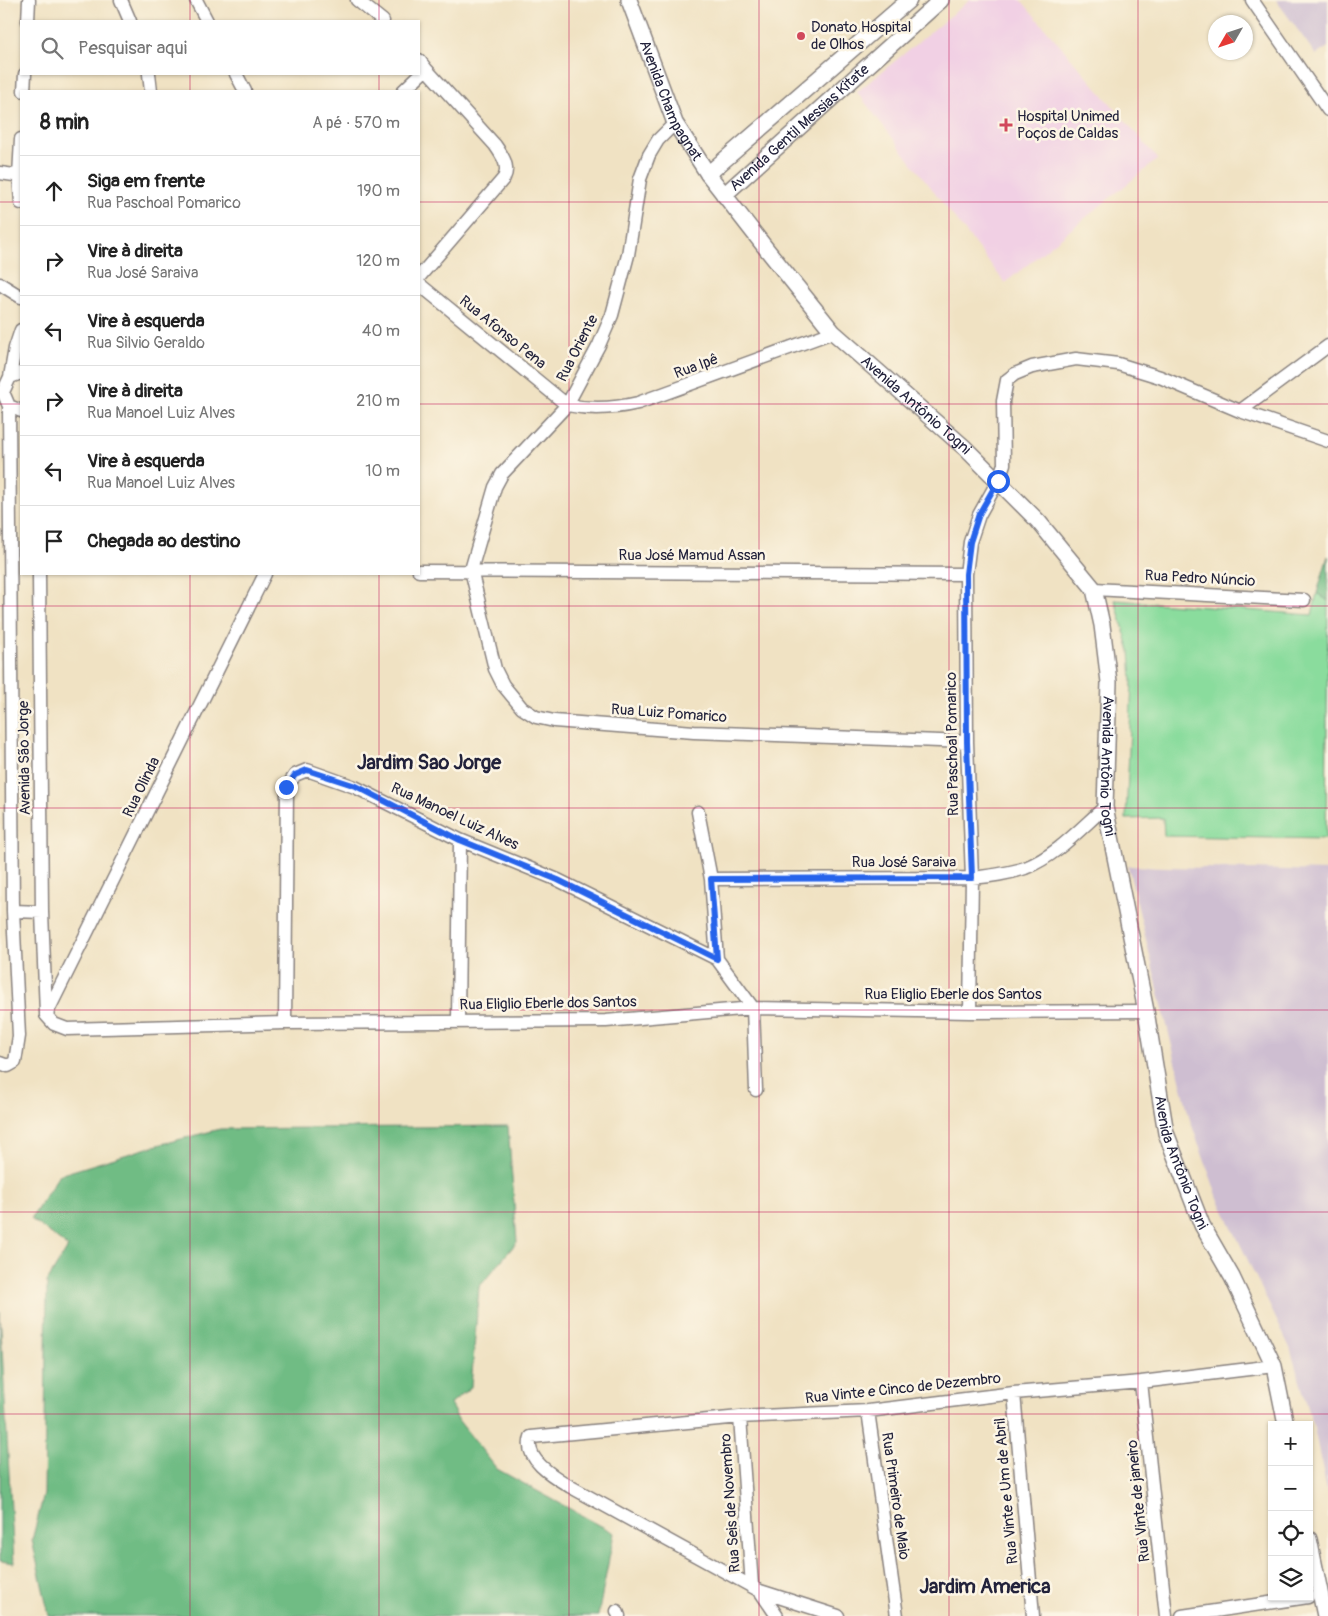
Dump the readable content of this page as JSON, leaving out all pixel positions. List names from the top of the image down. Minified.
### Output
{"streets":{"street":["Avenida Champagnat","Avenida Gentil Messias Kitate","Rua Afonso Pena","Rua Oriente","Rua Ipê","Avenida Antônio Togni","Rua José Mamud Assan","Rua Pedro Núncio","Rua Luiz Pomarico","Rua Paschoal Pomarico","Avenida São Jorge","Rua Olinda","Rua Manoel Luiz Alves","Rua José Saraiva","Rua Eliglio Eberle dos Santos","Rua Vinte e Cinco de Dezembro","Rua Vinte e Um de Abril","Rua Primeiro de Maio","Rua Vinte de janeiro","Rua Seis de Novembro"]},"crossings":[["Avenida Champagnat","Avenida Gentil Messias Kitate"],["Avenida Champagnat","Rua Oriente"],["Avenida Champagnat","Avenida Antônio Togni"],["Avenida Gentil Messias Kitate","Avenida Antônio Togni"],["Rua Afonso Pena","Rua Oriente"],["Rua Afonso Pena","Rua Ipê"],["Rua Oriente","Rua Ipê"],["Rua Oriente","Rua José Mamud Assan"],["Rua Oriente","Rua Luiz Pomarico"],["Rua Ipê","Avenida Antônio Togni"],["Avenida Antônio Togni","Rua Pedro Núncio"],["Avenida Antônio Togni","Rua Paschoal Pomarico"],["Avenida Antônio Togni","Rua José Saraiva"],["Avenida Antônio Togni","Rua Eliglio Eberle dos Santos"],["Avenida Antônio Togni","Rua Vinte e Cinco de Dezembro"],["Rua José Mamud Assan","Rua Luiz Pomarico"],["Rua José Mamud Assan","Rua Paschoal Pomarico"],["Rua Luiz Pomarico","Rua Paschoal Pomarico"],["Rua Paschoal Pomarico","Rua José Saraiva"],["Rua Paschoal Pomarico","Rua Eliglio Eberle dos Santos"],["Avenida São Jorge","Rua Olinda"],["Avenida São Jorge","Rua Eliglio Eberle dos Santos"],["Rua Olinda","Rua Eliglio Eberle dos Santos"],["Rua Manoel Luiz Alves","Rua Eliglio Eberle dos Santos"],["Rua Vinte e Cinco de Dezembro","Rua Vinte e Um de Abril"],["Rua Vinte e Cinco de Dezembro","Rua Primeiro de Maio"],["Rua Vinte e Cinco de Dezembro","Rua Vinte de janeiro"],["Rua Vinte e Cinco de Dezembro","Rua Seis de Novembro"]],"districts":["Jardim Sao Jorge","Jardim America"],"places":{"other":["Donato Hospital de Olhos"],"health":["Hospital Unimed Poços de Caldas"]},"north":"bottom left","page":{"search":"Pesquisar aqui","heading":["8 min","A pé · 570 m"],"list":[["Siga em frente","Rua Paschoal Pomarico","190 m"],["Vire à direita","Rua José Saraiva","120 m"],["Vire à esquerda","Rua Silvio Geraldo","40 m"],["Vire à direita","Rua Manoel Luiz Alves","210 m"],["Vire à esquerda","Rua Manoel Luiz Alves","10 m"],"Chegada ao destino"],"map_buttons":["+","−"]}}
